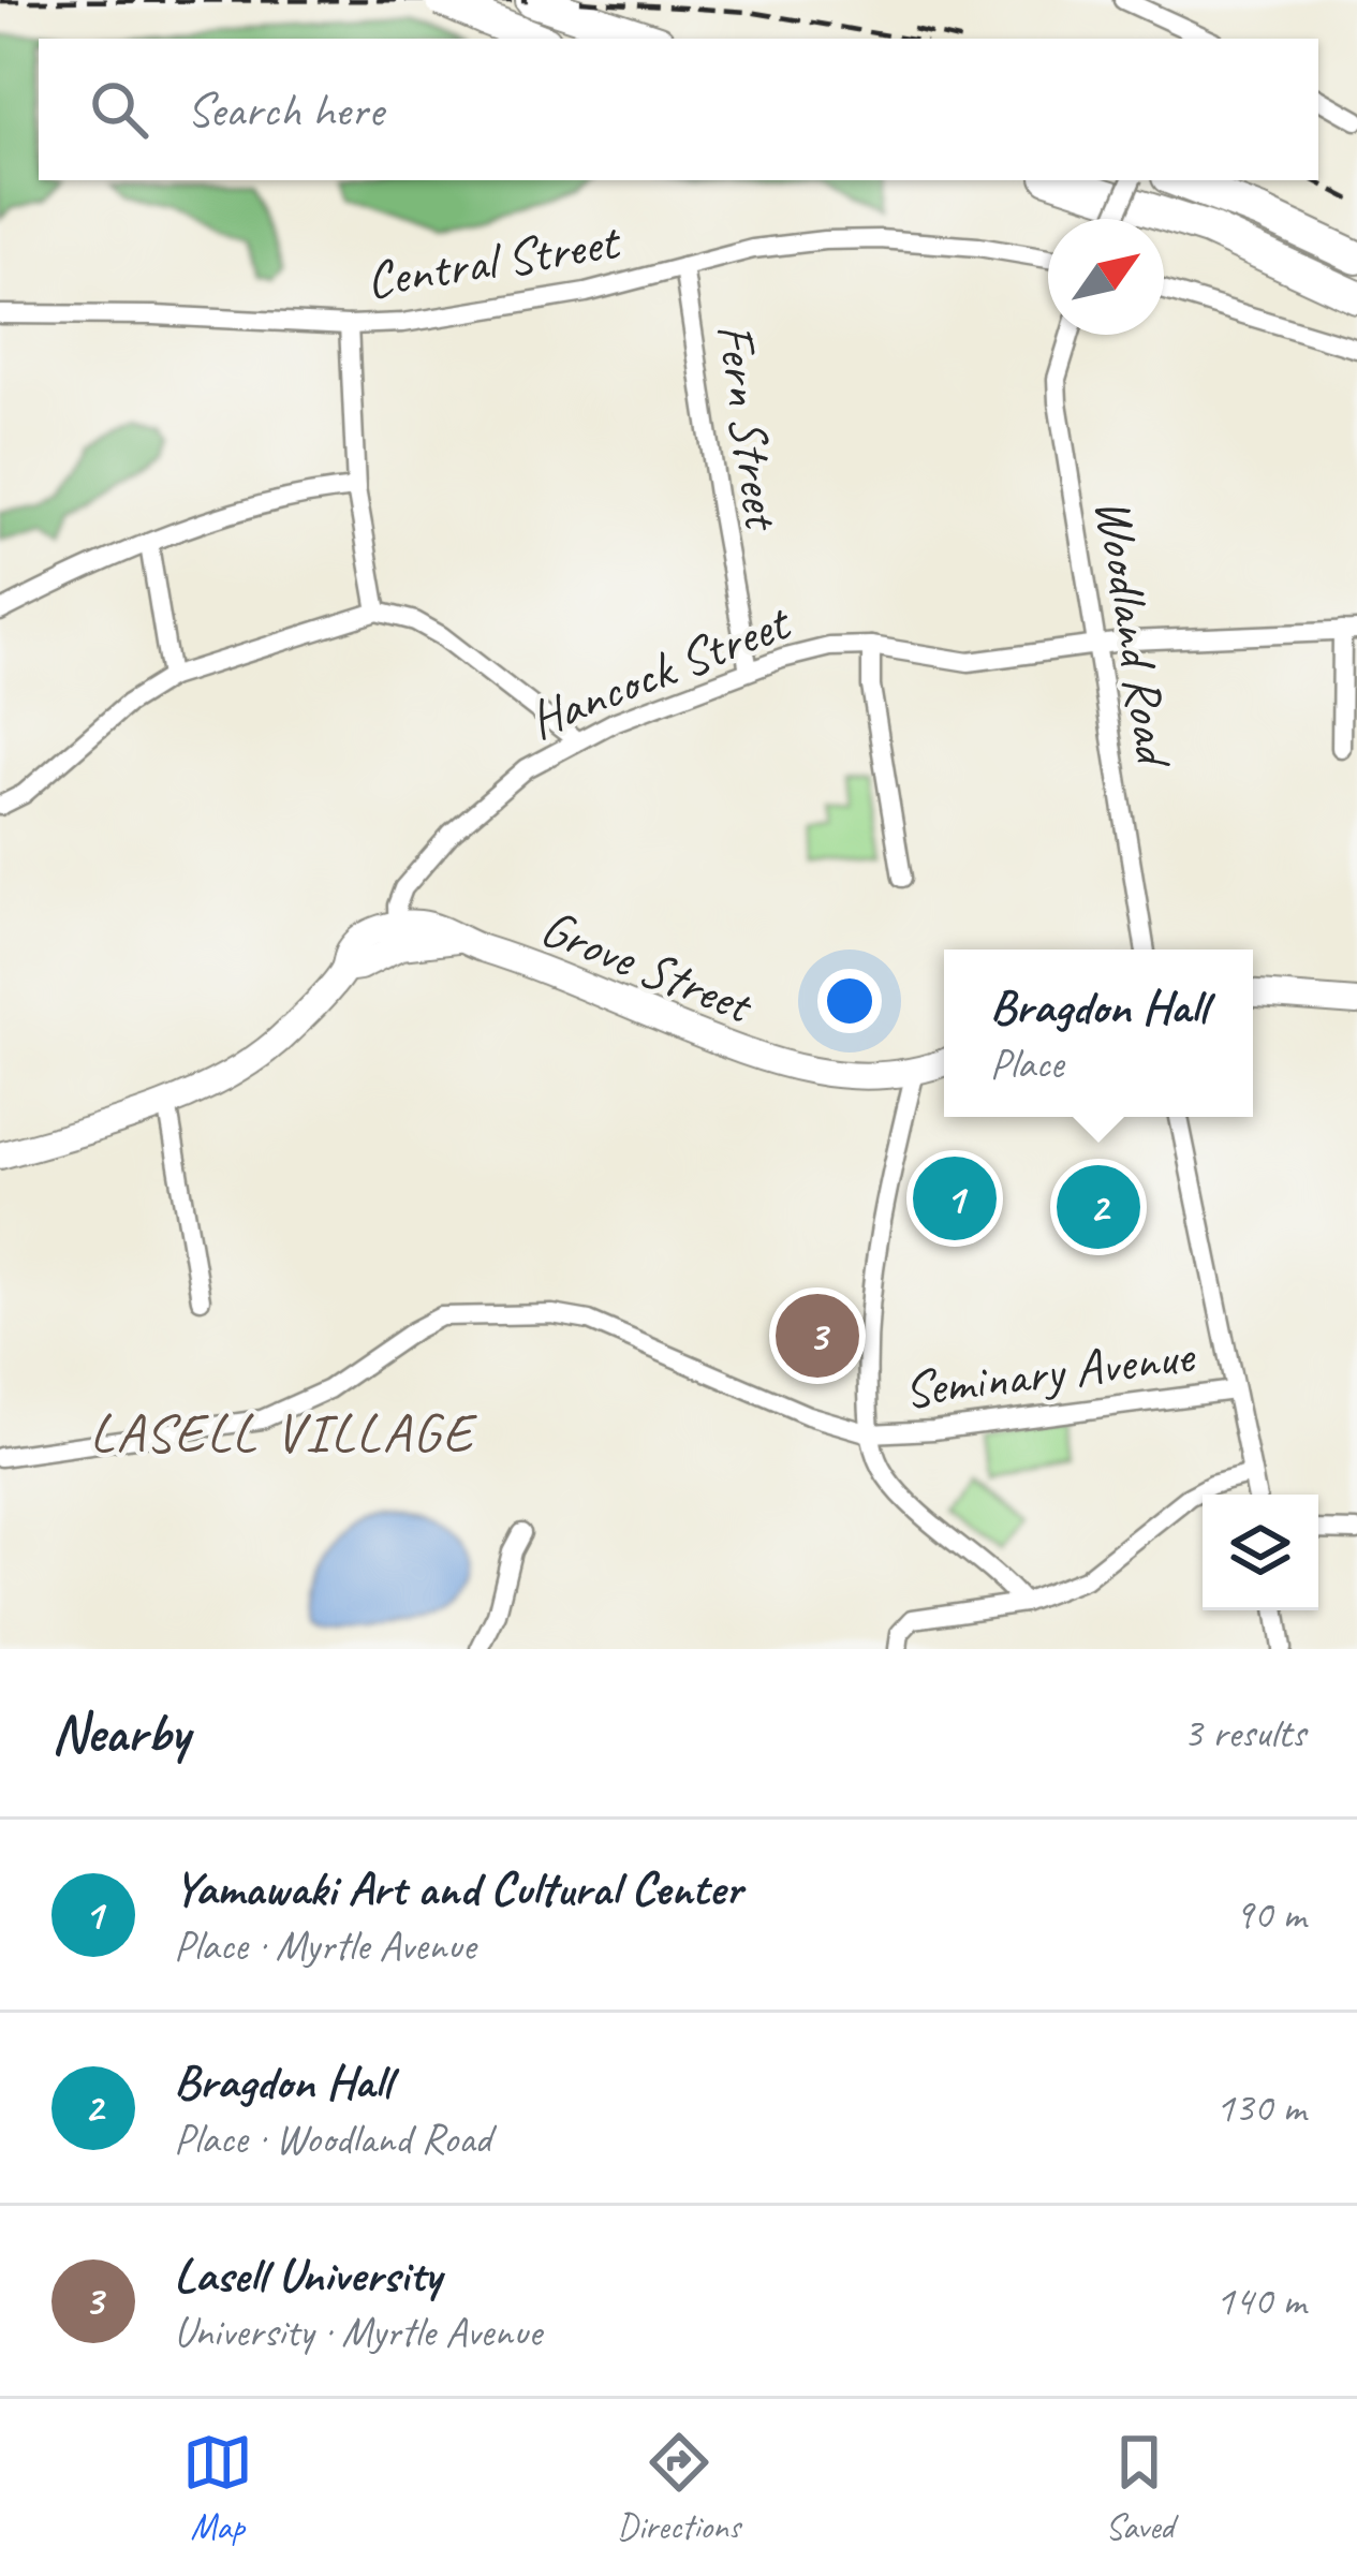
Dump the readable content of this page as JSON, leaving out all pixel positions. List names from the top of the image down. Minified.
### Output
{"streets":{"main road":["Grove Street"],"street":["Central Street","Fern Street","Woodland Road","Hancock Street","Seminary Avenue"]},"crossings":[["Central Street","Fern Street"],["Fern Street","Hancock Street"],["Woodland Road","Hancock Street"],["Hancock Street","Grove Street"]],"districts":["LASELL VILLAGE"],"north":"top right","page":{"search":"Search here","popup":["Bragdon Hall","Place"],"pins":["1","2","3"],"heading":["Nearby","3 results"],"list":[{"mark":"1","name":"Yamawaki Art and Cultural Center","note":"Place · Myrtle Avenue","value":"90 m"},{"mark":"2","name":"Bragdon Hall","note":"Place · Woodland Road","value":"130 m"},{"mark":"3","name":"Lasell University","note":"University · Myrtle Avenue","value":"140 m"}],"nav":["Map","Directions","Saved"]}}
